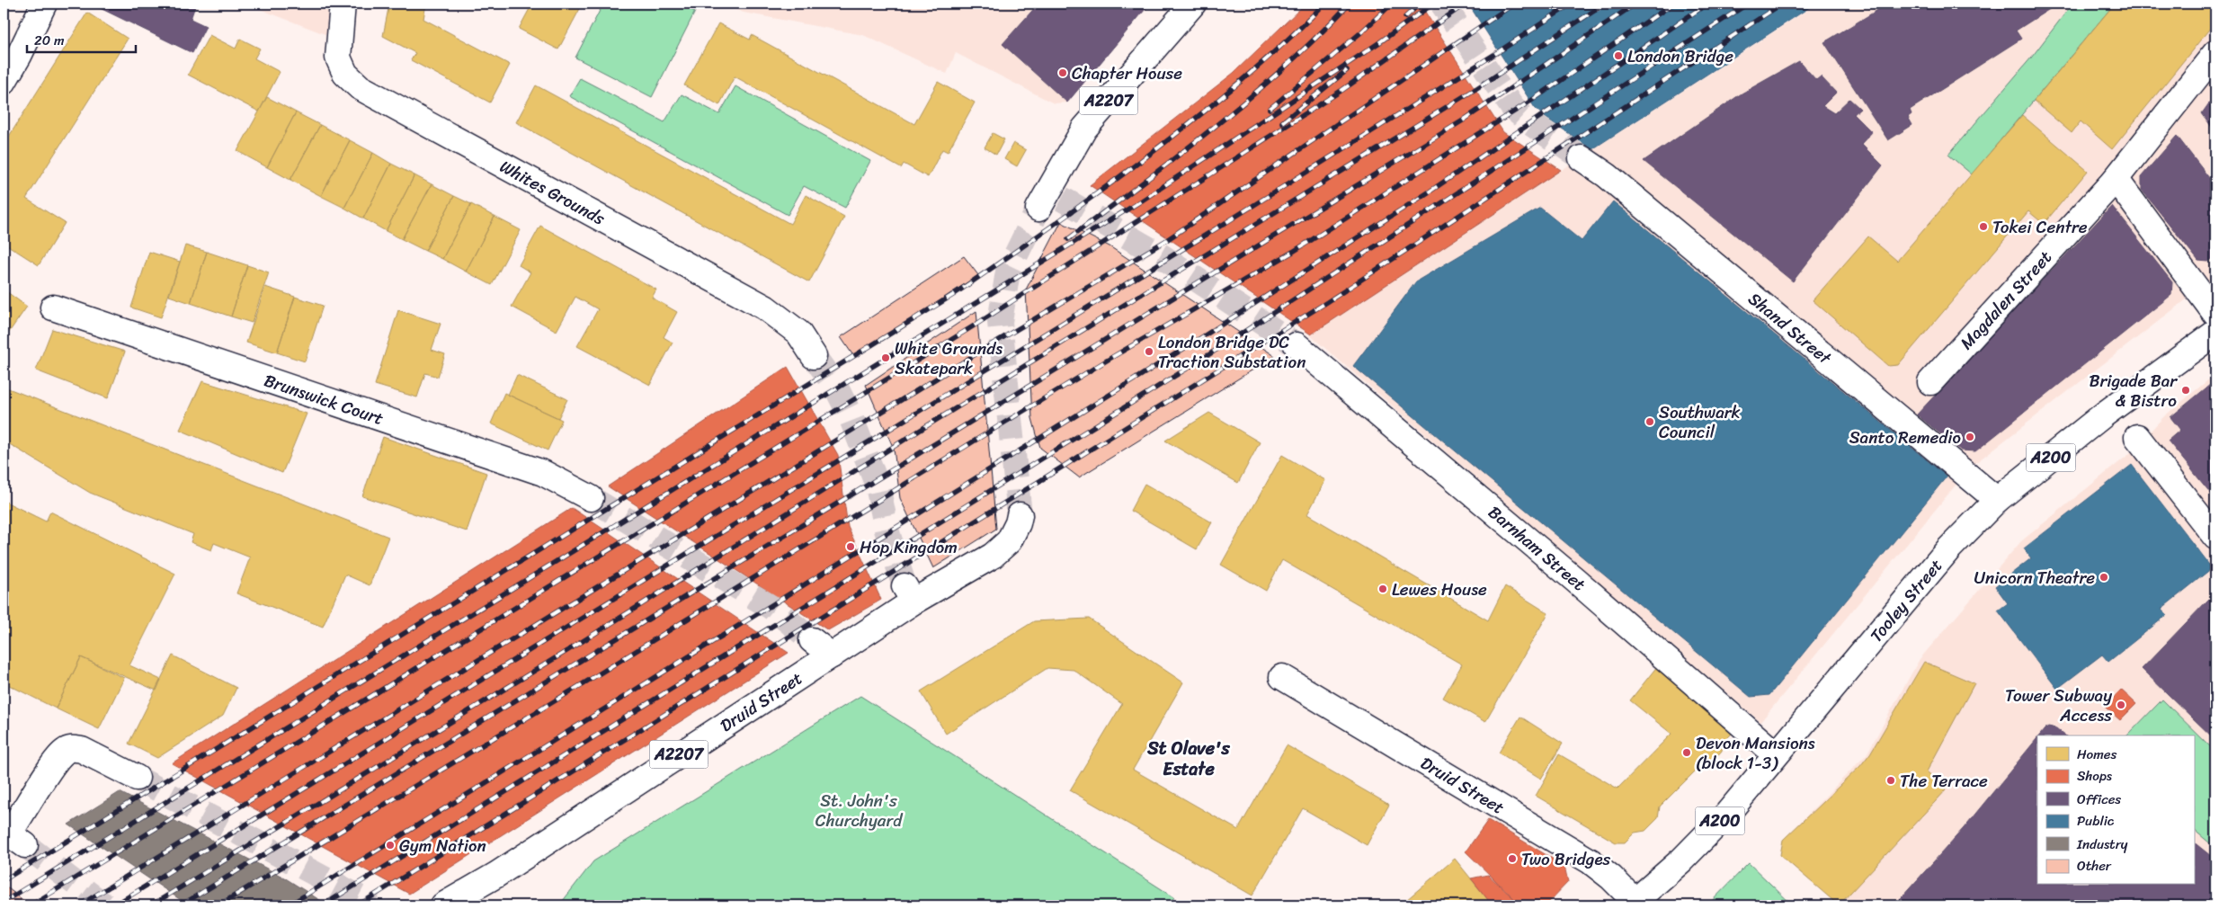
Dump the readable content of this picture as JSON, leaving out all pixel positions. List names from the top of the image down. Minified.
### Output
{"streets":{"street":["A2207","Whites Grounds","Magdalen Street","Shand Street","Brunswick Court","A200","Barnham Street","Tooley Street","Druid Street"]},"crossings":[["Shand Street","Tooley Street"],["Barnham Street","Tooley Street"],["Tooley Street","Druid Street"]],"districts":["St Olave's Estate"],"parks":["St. John's Churchyard"],"places":["London Bridge","Chapter House","Tokei Centre","London Bridge DC Traction Substation","White Grounds Skatepark","Brigade Bar & Bistro","Southwark Council","Santo Remedio","Hop Kingdom","Unicorn Theatre","Lewes House","Tower Subway Access","Devon Mansions (block 1-3)","The Terrace","Gym Nation","Two Bridges"],"legend":["Homes","Shops","Offices","Public","Industry","Other"],"scale_bar":"20 m"}
